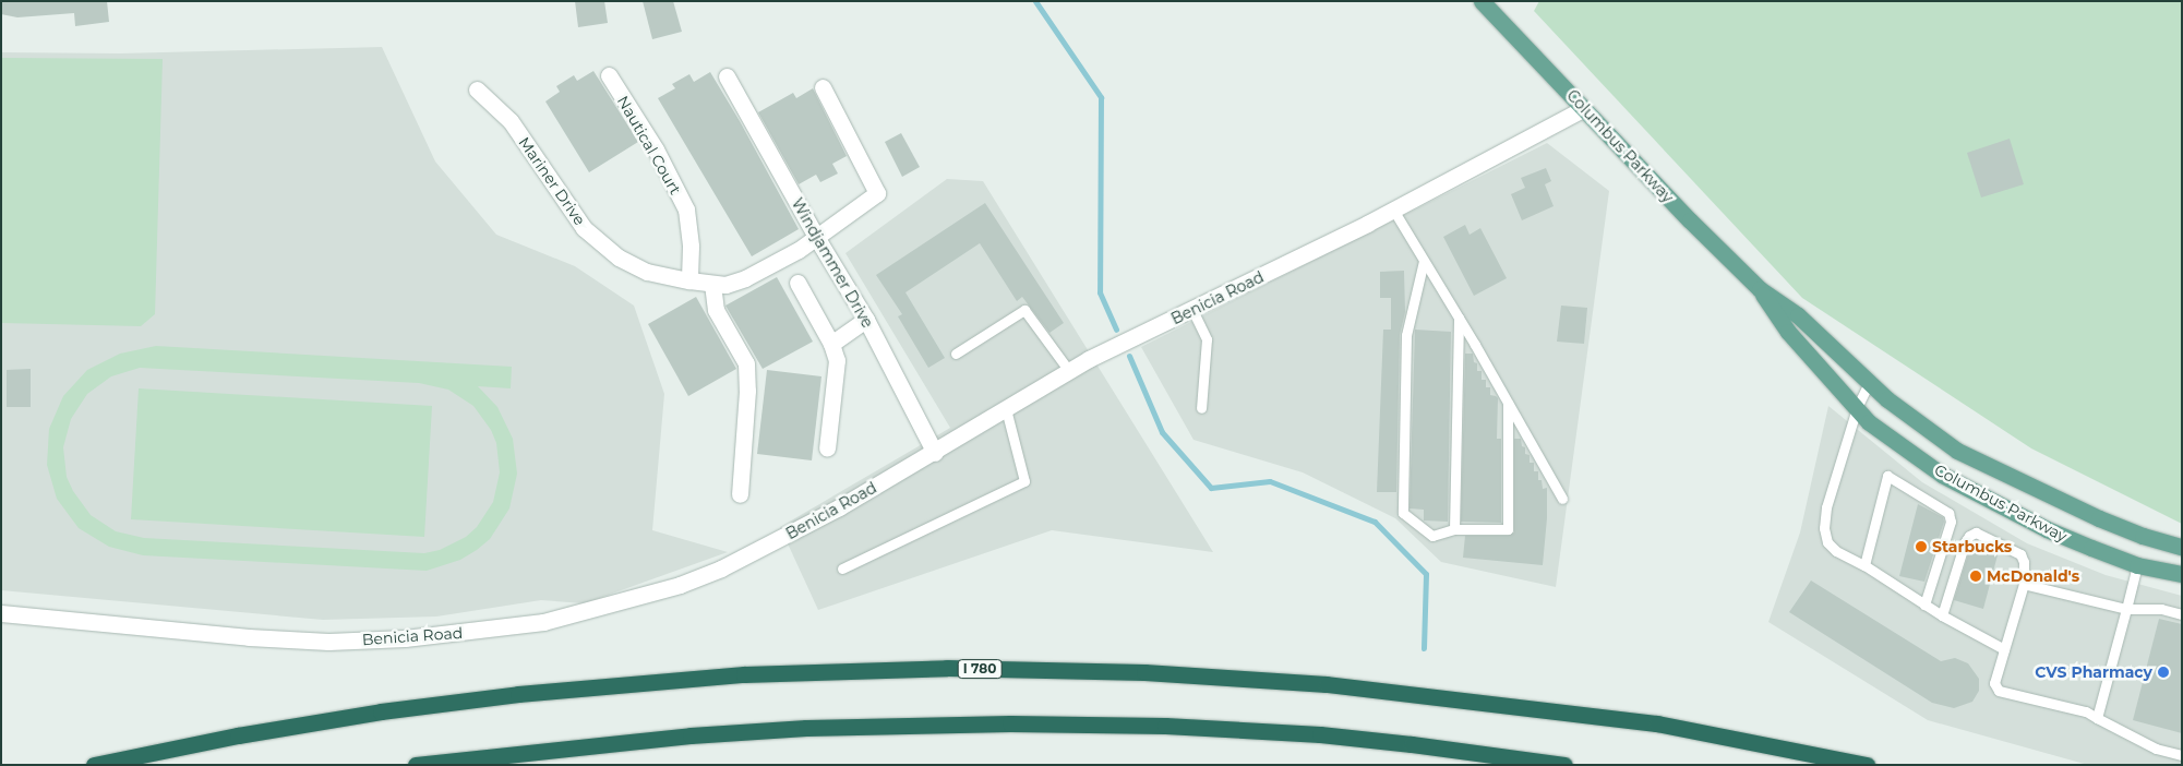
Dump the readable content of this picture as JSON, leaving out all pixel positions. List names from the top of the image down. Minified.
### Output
{"streets":{"highway":["I 780"],"main road":["Columbus Parkway"],"street":["Nautical Court","Mariner Drive","Windjammer Drive","Benicia Road"]},"crossings":[["Nautical Court","Mariner Drive"],["Columbus Parkway","Benicia Road"],["Mariner Drive","Windjammer Drive"],["Windjammer Drive","Benicia Road"]],"places":["Starbucks","McDonald's","CVS Pharmacy"]}
